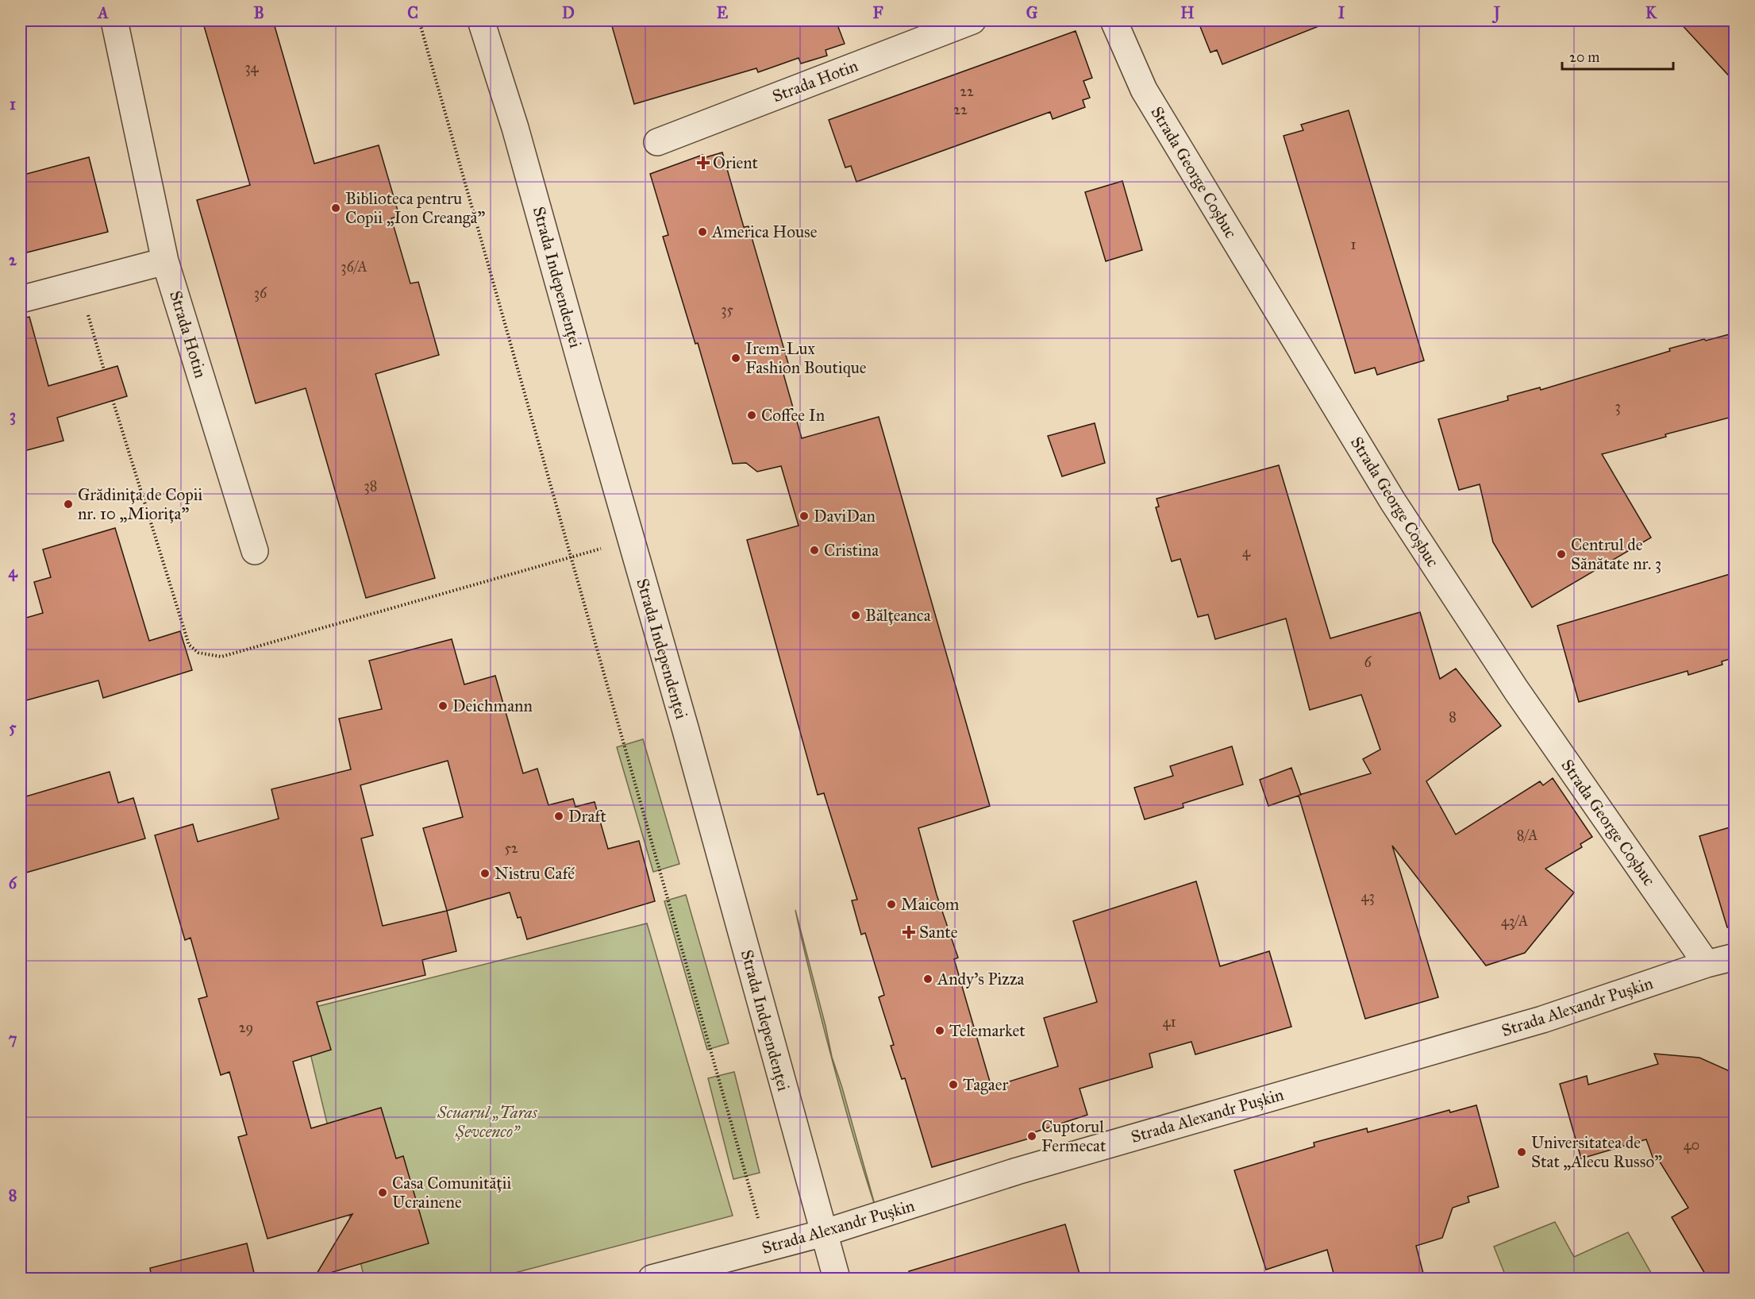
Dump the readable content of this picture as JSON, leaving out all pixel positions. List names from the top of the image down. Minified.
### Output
{"streets":{"street":["Strada Hotin","Strada George Coșbuc","Strada Independenței","Strada Alexandr Pușkin"]},"crossings":[["Strada George Coșbuc","Strada Alexandr Pușkin"],["Strada Independenței","Strada Alexandr Pușkin"]],"parks":["Scuarul „Taras Șevcenco”"],"places":{"health":["Orient","Sante"],"other":["Biblioteca pentru Copii „Ion Creangă”","America House","Irem-Lux Fashion Boutique","Coffee In","Grădinița de Copii nr. 10 „Miorița”","DaviDan","Cristina","Centrul de Sănătate nr. 3","Bălțeanca","Deichmann","Draft","Nistru Café","Maicom","Andy's Pizza","Telemarket","Tagaer","Cuptorul Fermecat","Universitatea de Stat „Alecu Russo”","Casa Comunității Ucrainene"]},"house_numbers":["34","22","22","1","36/A","36","35","3","38","4","6","8","8/A","52","43","43/A","41","29","40"],"scale_bar":"20 m","grid":{"columns":["A","B","C","D","E","F","G","H","I","J","K"],"rows":["1","2","3","4","5","6","7","8"]}}
